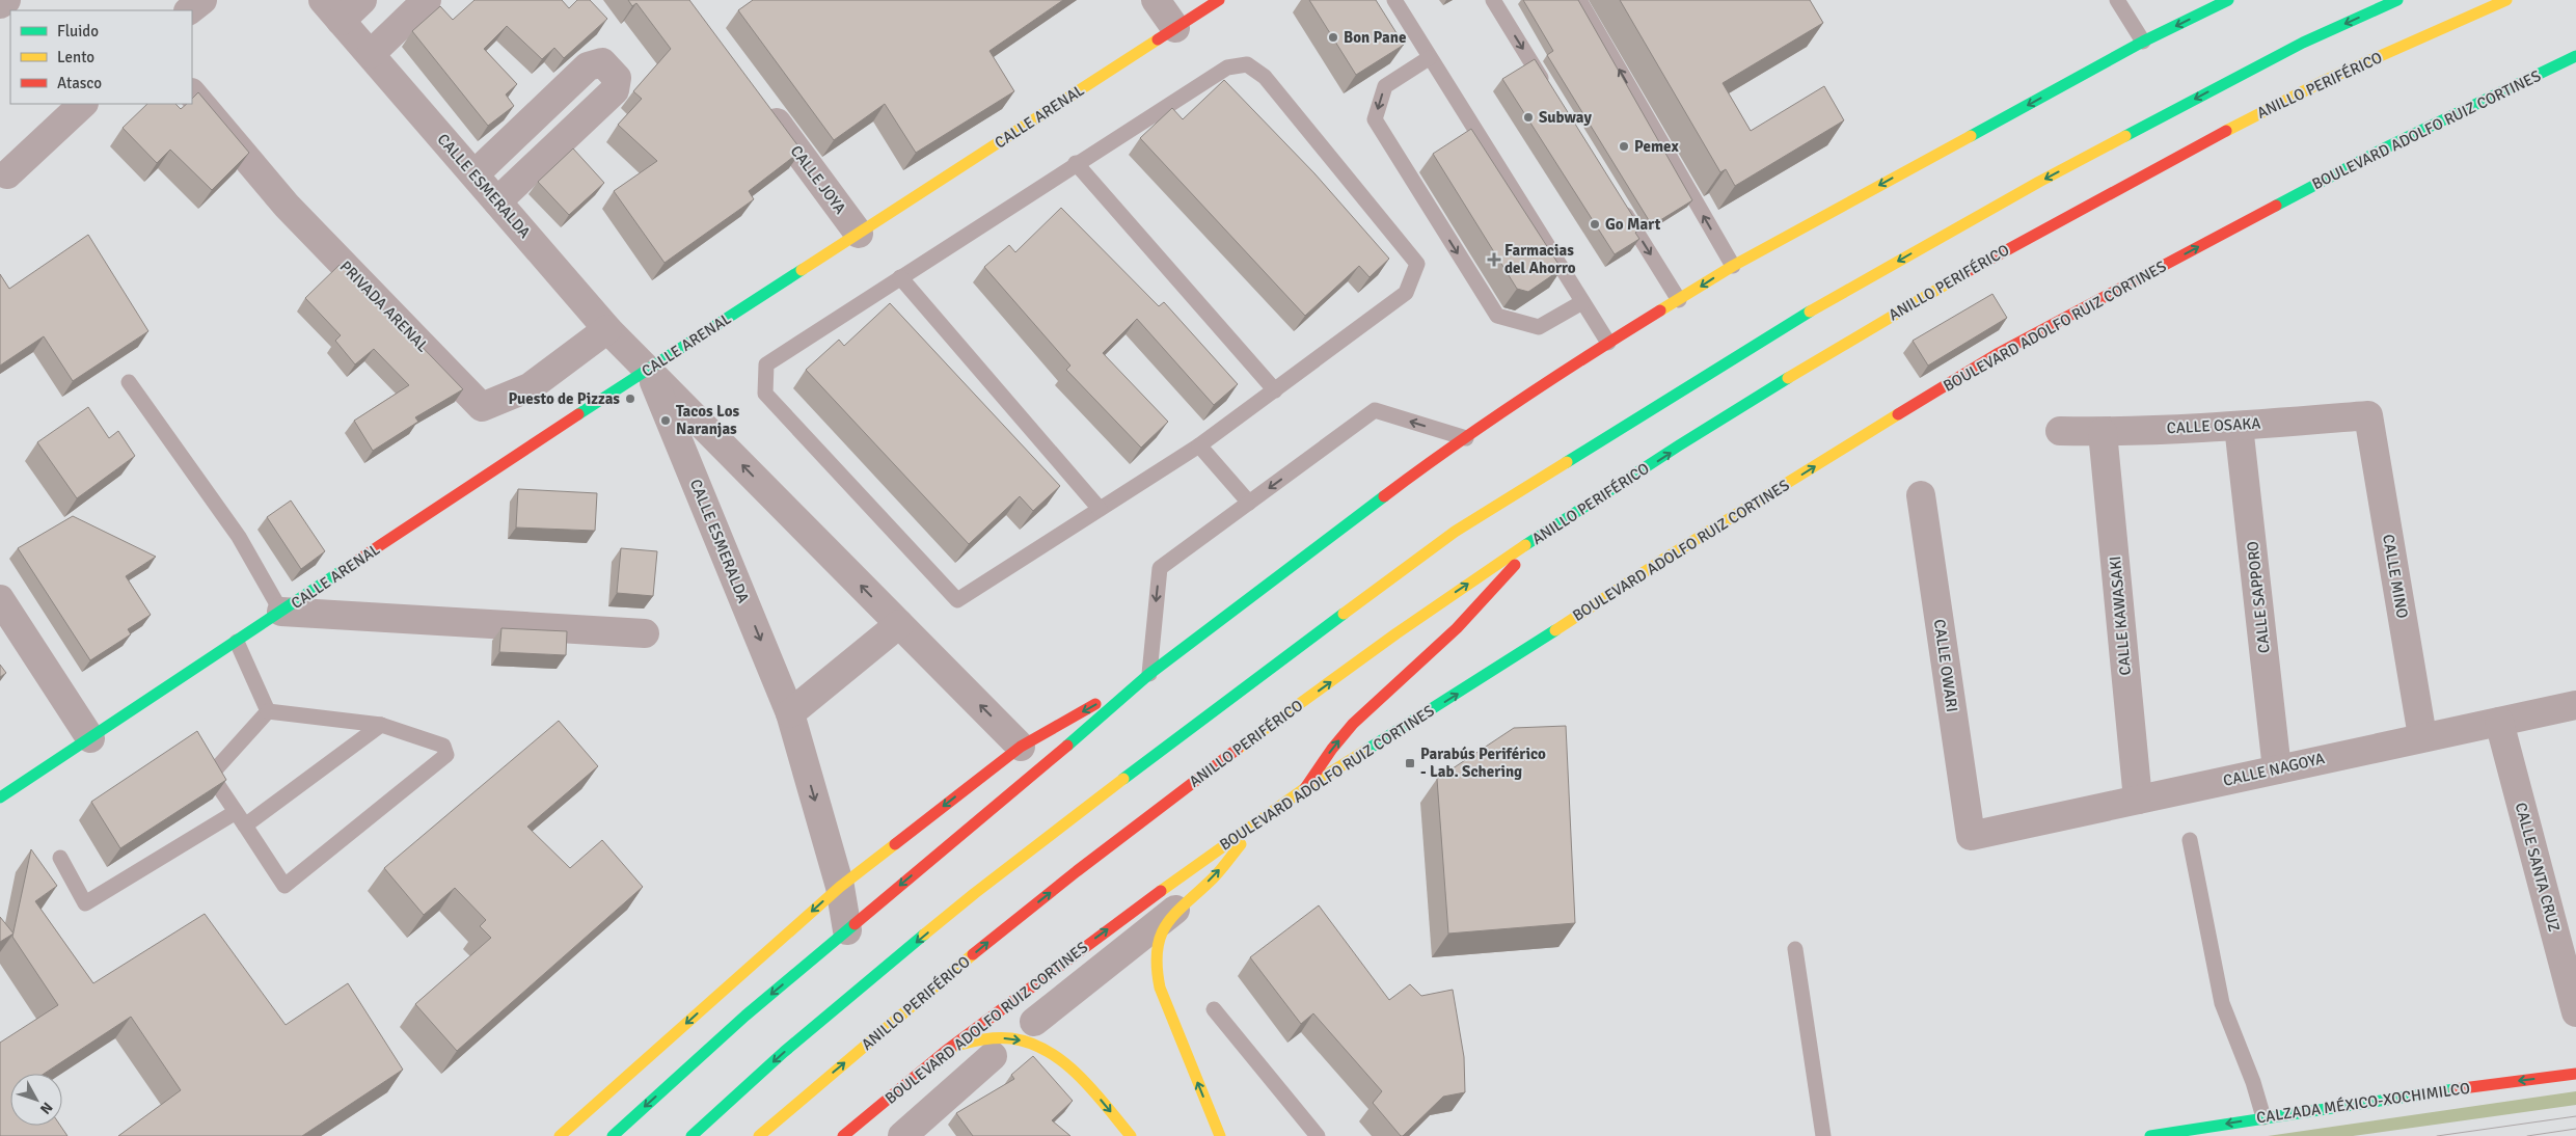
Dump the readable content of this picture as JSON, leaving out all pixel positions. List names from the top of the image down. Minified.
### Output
{"streets":{"main road":["ANILLO PERIFÉRICO","CALLE ARENAL","BOULEVARD ADOLFO RUIZ CORTINES","CALZADA MÉXICO-XOCHIMILCO"],"street":["CALLE JOYA","CALLE ESMERALDA","PRIVADA ARENAL","CALLE OSAKA","CALLE MINO","CALLE SAPPORO","CALLE KAWASAKI","CALLE OWARI","CALLE NAGOYA","CALLE SANTA CRUZ"]},"crossings":[["CALLE ARENAL","CALLE JOYA"],["CALLE ARENAL","CALLE ESMERALDA"],["CALLE ESMERALDA","PRIVADA ARENAL"],["CALLE OSAKA","CALLE MINO"],["CALLE OSAKA","CALLE SAPPORO"],["CALLE OSAKA","CALLE KAWASAKI"],["CALLE MINO","CALLE NAGOYA"],["CALLE SAPPORO","CALLE NAGOYA"],["CALLE KAWASAKI","CALLE NAGOYA"],["CALLE OWARI","CALLE NAGOYA"],["CALLE NAGOYA","CALLE SANTA CRUZ"]],"one_way":["BOULEVARD ADOLFO RUIZ CORTINES","CALZADA MÉXICO-XOCHIMILCO"],"places":{"other":["Bon Pane","Subway","Pemex","Go Mart","Puesto de Pizzas","Tacos Los Naranjas"],"health":["Farmacias del Ahorro"],"transit":["Parabús Periférico - Lab. Schering"]},"legend":["Fluido","Lento","Atasco"],"north":"bottom right"}
